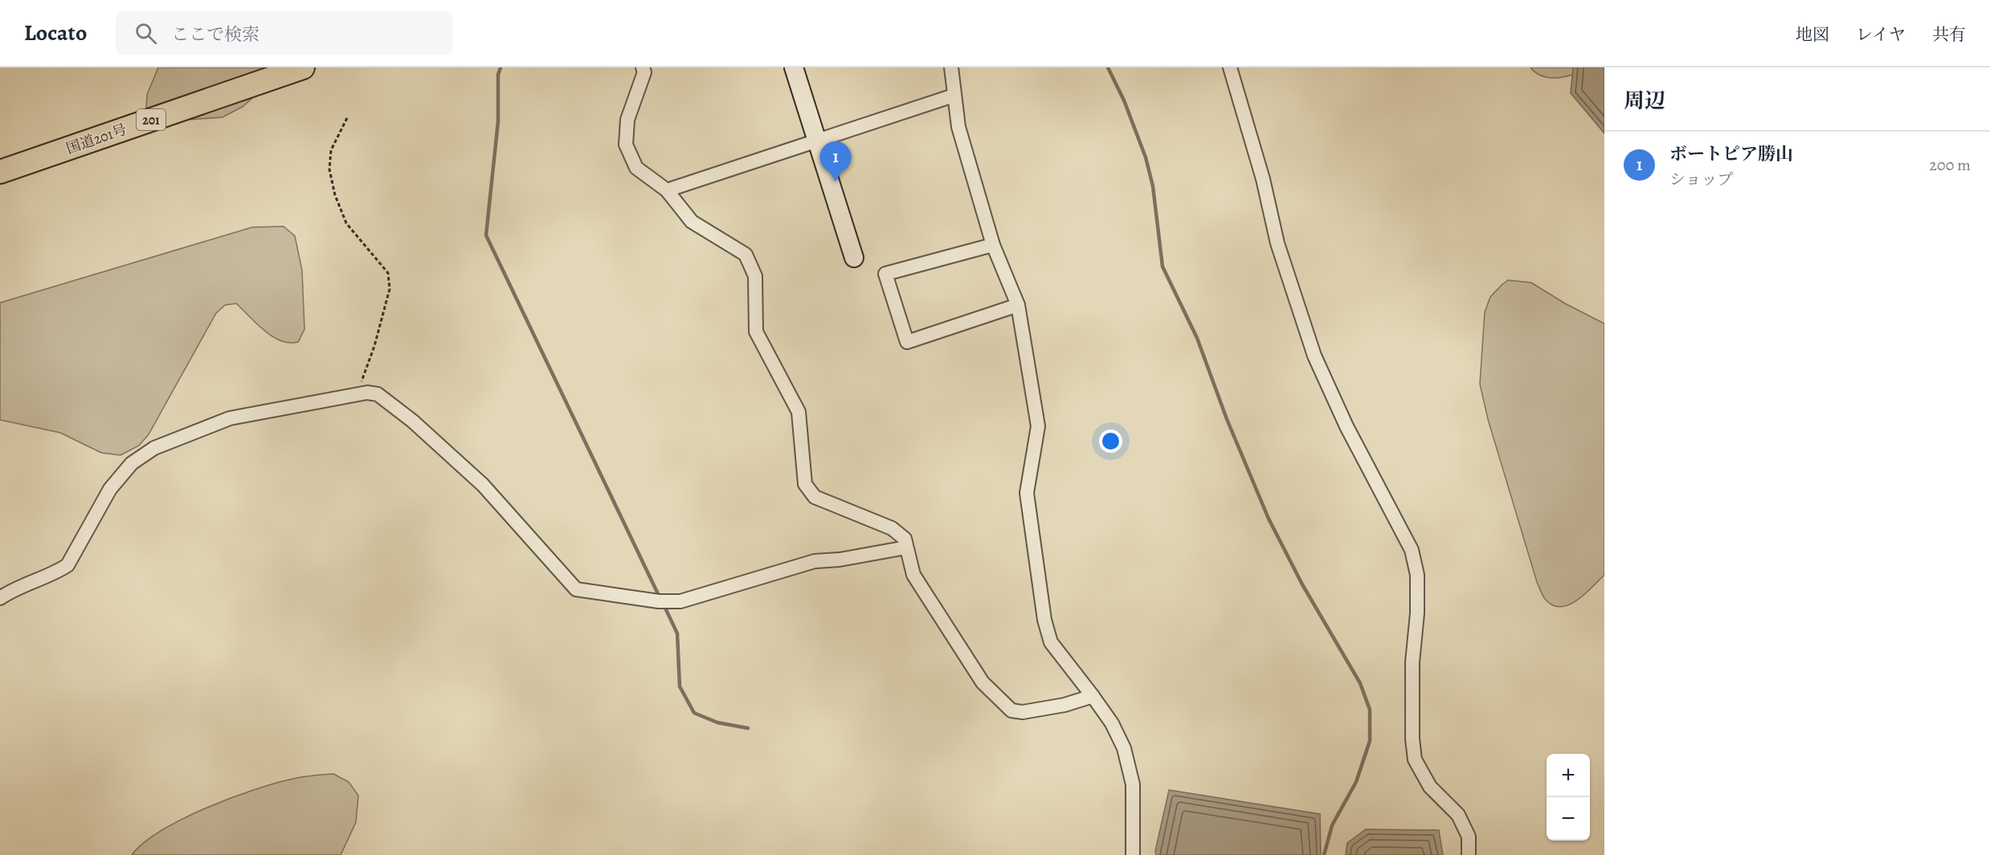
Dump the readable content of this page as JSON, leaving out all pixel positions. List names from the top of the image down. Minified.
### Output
{"streets":{"highway":["201","国道201号"]},"page":{"header":"Locato","search":"ここで検索","nav":["地図","レイヤ","共有"],"heading":"周辺","list":[{"mark":"1","name":"ボートピア勝山","note":"ショップ","value":"200 m"}],"pins":"1","map_buttons":["+","−"]}}
